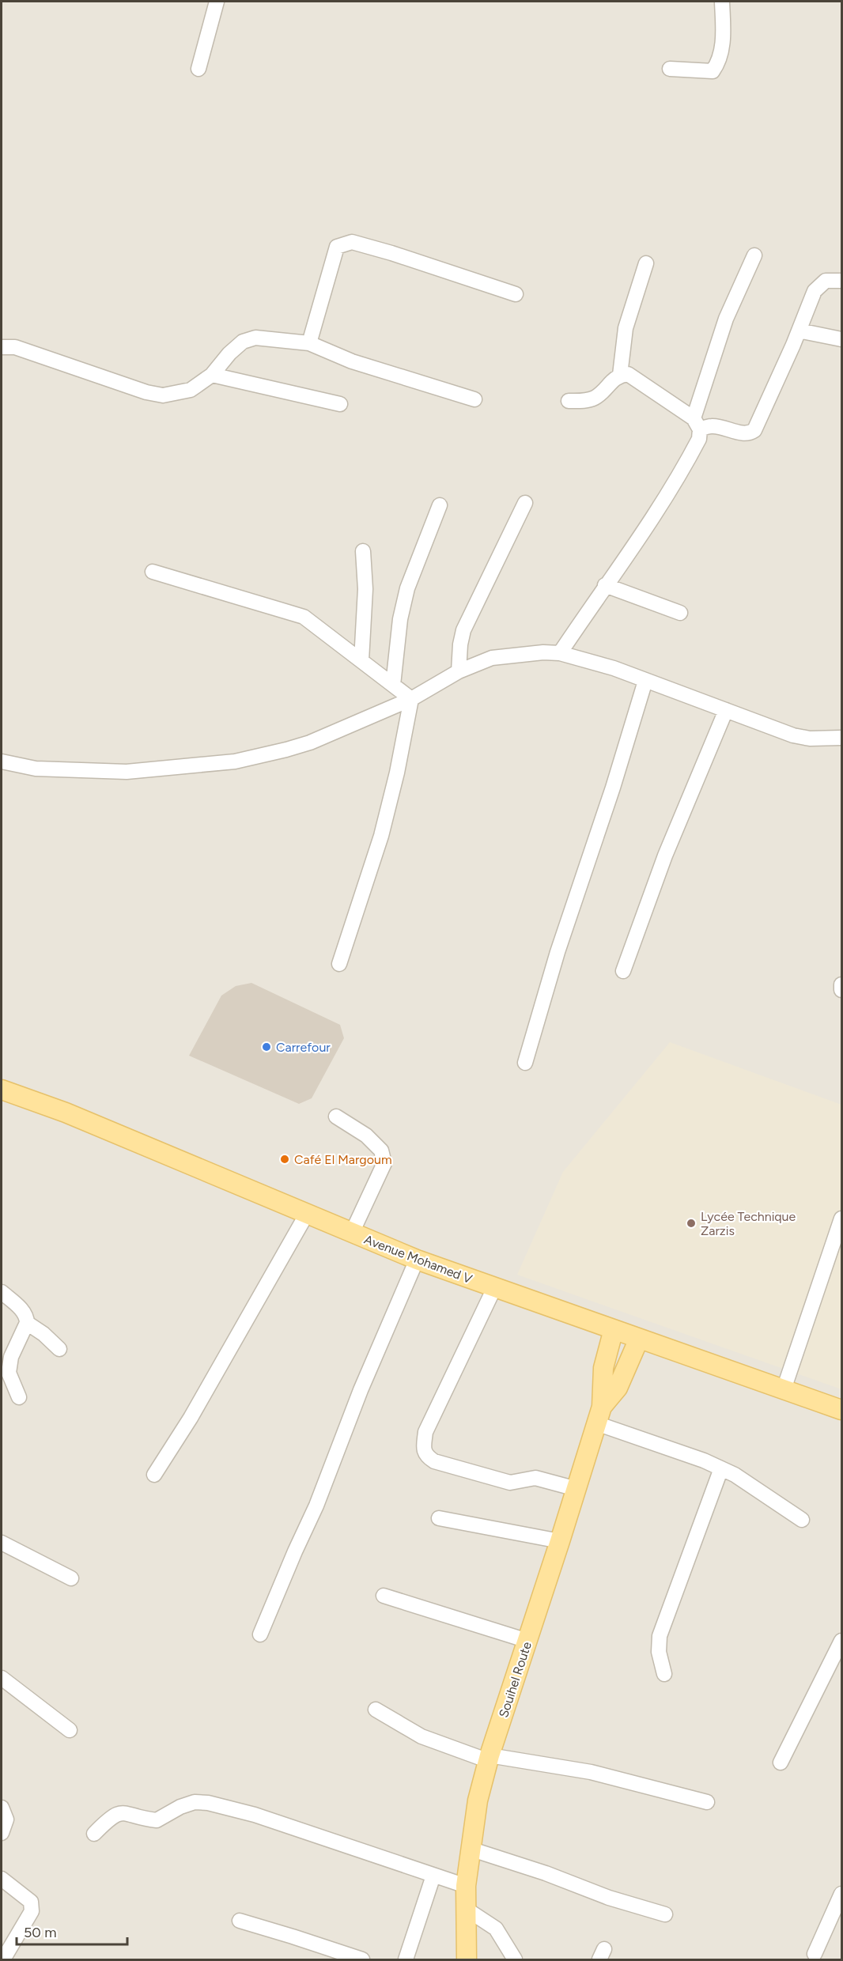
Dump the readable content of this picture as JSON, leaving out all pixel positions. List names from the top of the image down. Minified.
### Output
{"streets":{"main road":["Avenue Mohamed V","Souihel Route"]},"places":["Carrefour","Café El Margoum","Lycée Technique Zarzis"],"scale_bar":"50 m"}
